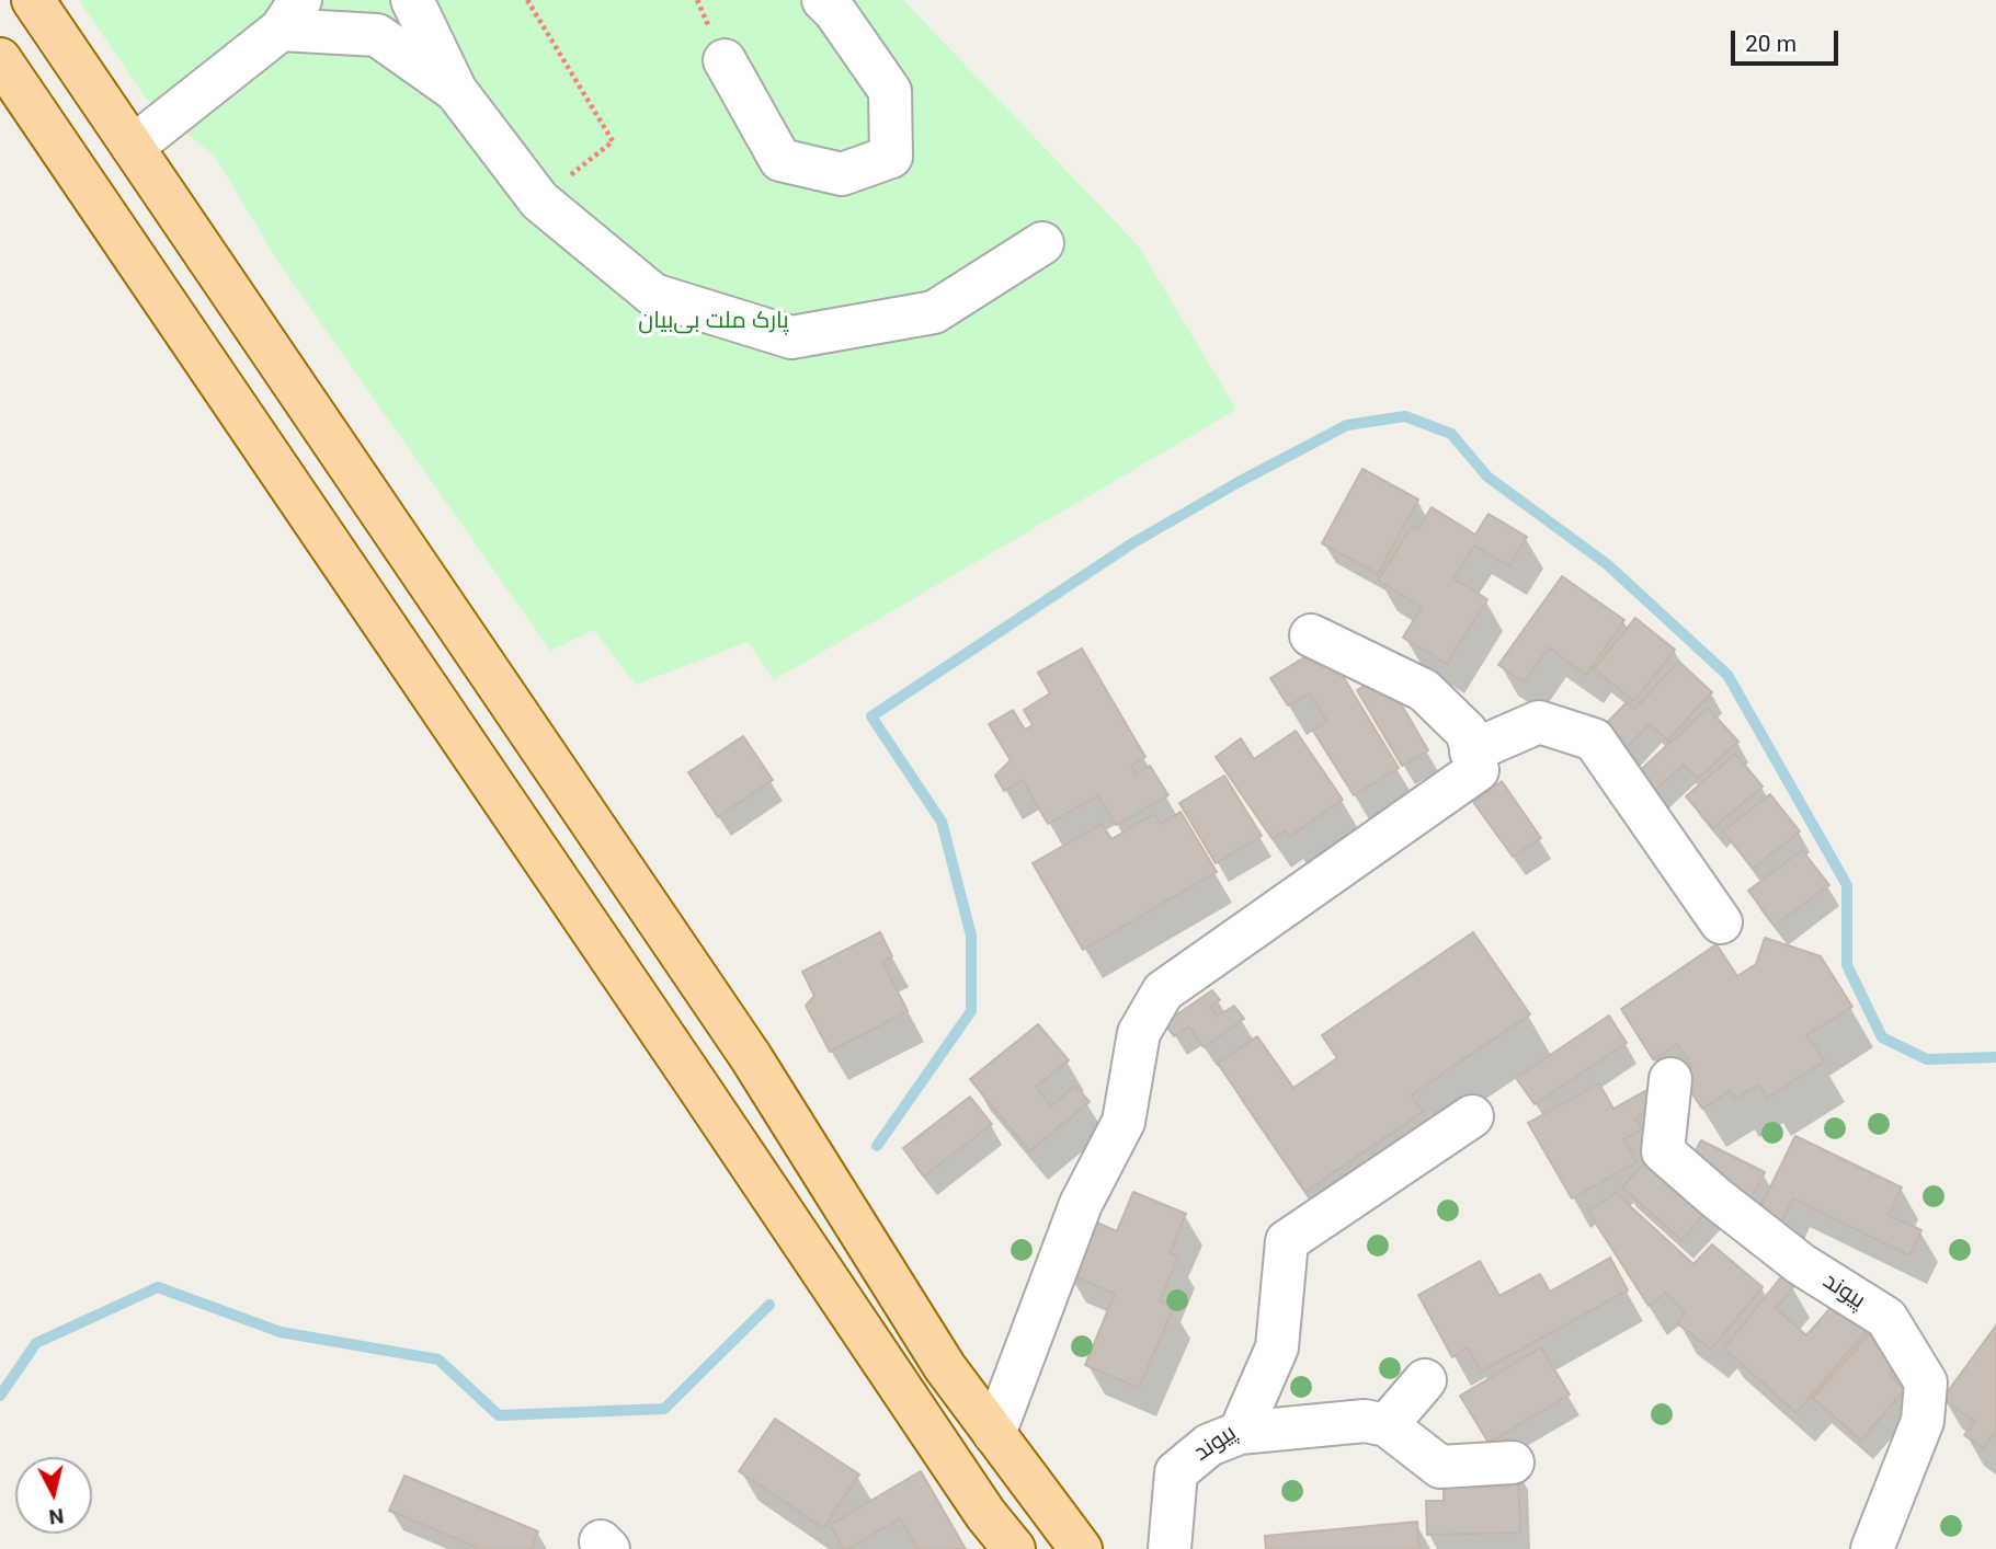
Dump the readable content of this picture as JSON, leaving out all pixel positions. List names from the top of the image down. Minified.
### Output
{"streets":{"lane":["پیوند"]},"parks":["پارک ملت بی‌بیان"],"scale_bar":"20 m","north":"bottom"}
